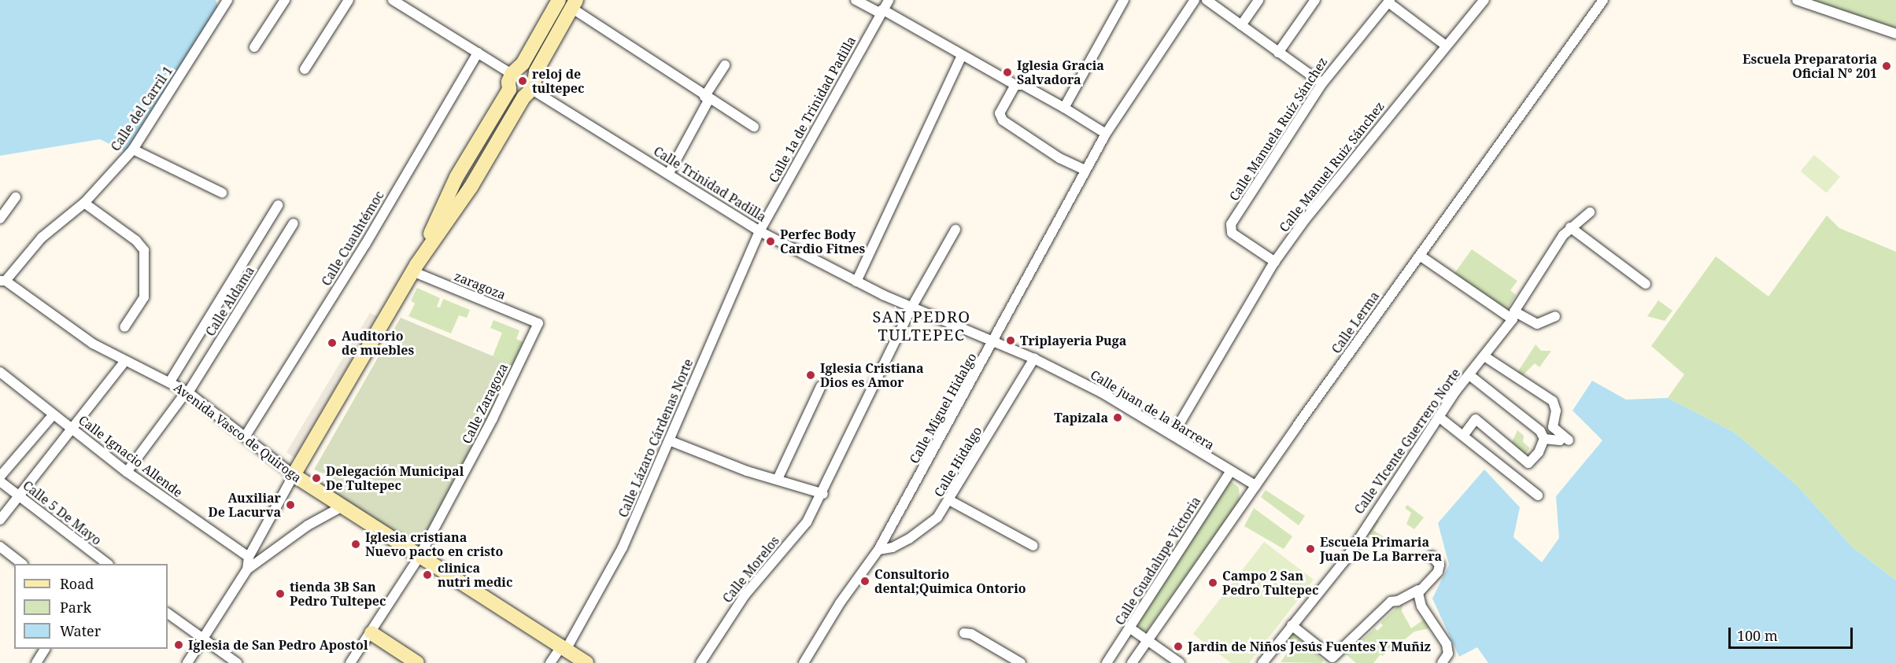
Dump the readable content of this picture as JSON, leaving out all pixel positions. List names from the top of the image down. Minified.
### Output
{"streets":{"street":["Calle del Carril 1","Calle 1a de Trinidad Padilla","Calle Manuela Ruíz Sánchez","Calle Manuel Ruiz Sánchez","Calle Trinidad Padilla","Calle Cuauhtémoc","zaragoza","Calle Aldama","Calle Lerma","Calle Zaragoza","Calle Miguel Hidalgo","Calle juan de la Barrera","Avenida Vasco de Quiroga","Calle Lázaro Cárdenas Norte","Calle VIcente Guerrero Norte","Calle Ignacio Allende","Calle Hidalgo","Calle 5 De Mayo","Calle Guadalupe Victoria","Calle Morelos"]},"crossings":[["Calle 1a de Trinidad Padilla","Calle Trinidad Padilla"],["Calle 1a de Trinidad Padilla","Calle Lázaro Cárdenas Norte"],["Calle Manuela Ruíz Sánchez","Calle Manuel Ruiz Sánchez"],["Calle Manuel Ruiz Sánchez","Calle juan de la Barrera"],["Calle Trinidad Padilla","Calle Miguel Hidalgo"],["Calle Trinidad Padilla","Calle juan de la Barrera"],["Calle Trinidad Padilla","Calle Lázaro Cárdenas Norte"],["Calle Trinidad Padilla","Calle Hidalgo"],["Calle Trinidad Padilla","Calle Morelos"],["Calle Cuauhtémoc","Avenida Vasco de Quiroga"],["zaragoza","Calle Zaragoza"],["Calle Aldama","Avenida Vasco de Quiroga"],["Calle Lerma","Calle juan de la Barrera"],["Calle Zaragoza","Avenida Vasco de Quiroga"],["Calle Miguel Hidalgo","Calle Hidalgo"],["Calle juan de la Barrera","Calle Hidalgo"],["Calle juan de la Barrera","Calle Guadalupe Victoria"],["Avenida Vasco de Quiroga","Calle Lázaro Cárdenas Norte"]],"districts":["SAN PEDRO TULTEPEC"],"places":["Escuela Preparatoria Oficial N° 201","Iglesia Gracia Salvadora","reloj de tultepec","Perfec Body Cardio Fitnes","Triplayeria Puga","Auditorio de muebles","Iglesia Cristiana Dios es Amor","Tapizala","Delegación Municipal De Tultepec","Auxiliar De Lacurva","Iglesia cristiana Nuevo pacto en cristo","Escuela Primaria Juan De La Barrera","clinica nutri medic","Consultorio dental;Quimica Ontorio","Campo 2 San Pedro Tultepec","tienda 3B San Pedro Tultepec","Iglesia de San Pedro Apostol","Jardin de Niños Jesús Fuentes Y Muñiz"],"legend":["Road","Park","Water"],"scale_bar":"100 m"}
